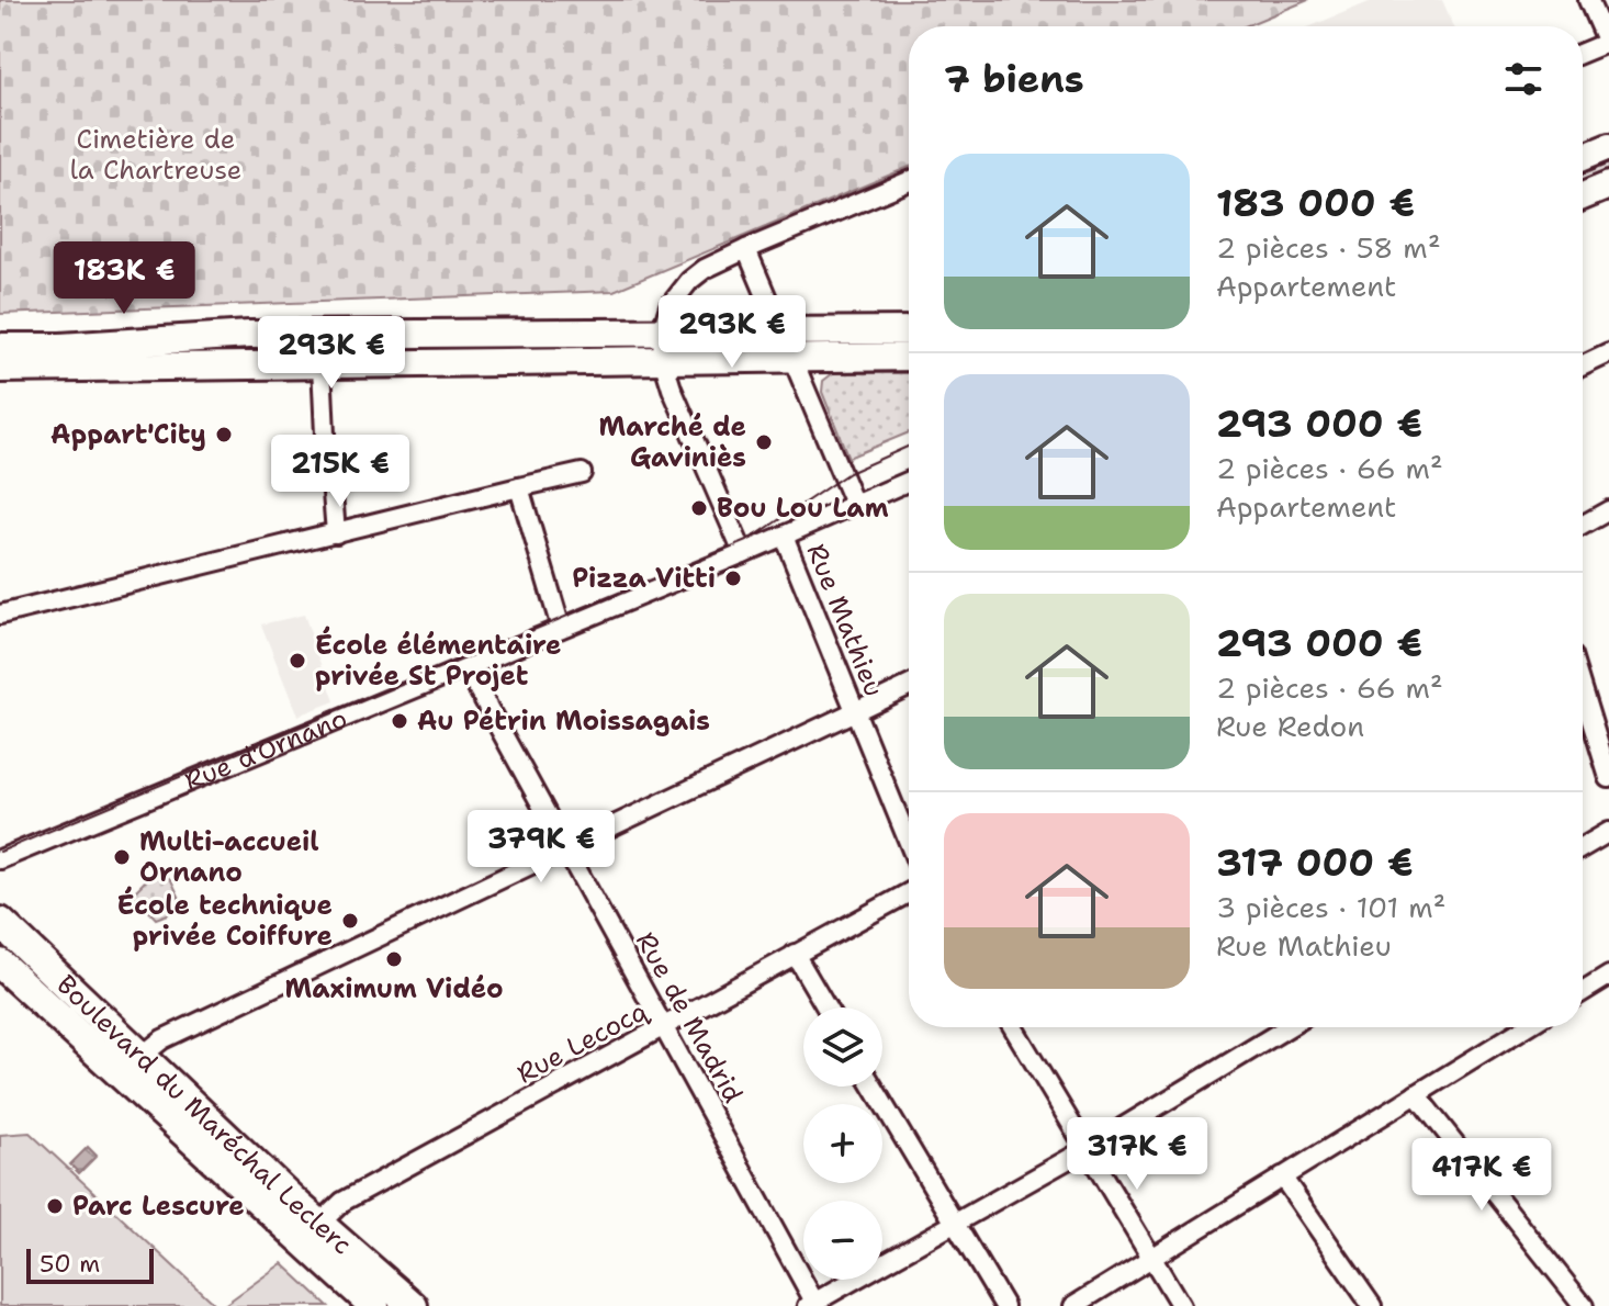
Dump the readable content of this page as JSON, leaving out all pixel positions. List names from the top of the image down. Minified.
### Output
{"streets":{"main road":["Boulevard du Maréchal Leclerc"],"street":["Rue Mathieu","Rue d'Ornano","Rue de Madrid","Rue Lecocq"]},"crossings":[["Rue Mathieu","Rue d'Ornano"],["Rue d'Ornano","Rue de Madrid"],["Rue de Madrid","Rue Lecocq"],["Rue Lecocq","Boulevard du Maréchal Leclerc"]],"parks":["Cimetière de la Chartreuse"],"places":["Appart'City","Marché de Gaviniès","Bou Lou Lam","Pizza Vitti","École élémentaire privée St Projet","Au Pétrin Moissagais","Multi-accueil Ornano","École technique privée Coiffure","Maximum Vidéo","Parc Lescure"],"scale_bar":"50 m","page":{"heading":"7 biens","list":[{"name":"183 000 €","note":"2 pièces · 58 m² · Appartement"},{"name":"293 000 €","note":"2 pièces · 66 m² · Appartement"},{"name":"293 000 €","note":"2 pièces · 66 m² · Rue Redon"},{"name":"317 000 €","note":"3 pièces · 101 m² · Rue Mathieu"}],"price":["183K €","293K €","293K €","215K €","379K €","317K €","417K €"],"map_buttons":["+","−"],"scale":"50 m"}}
